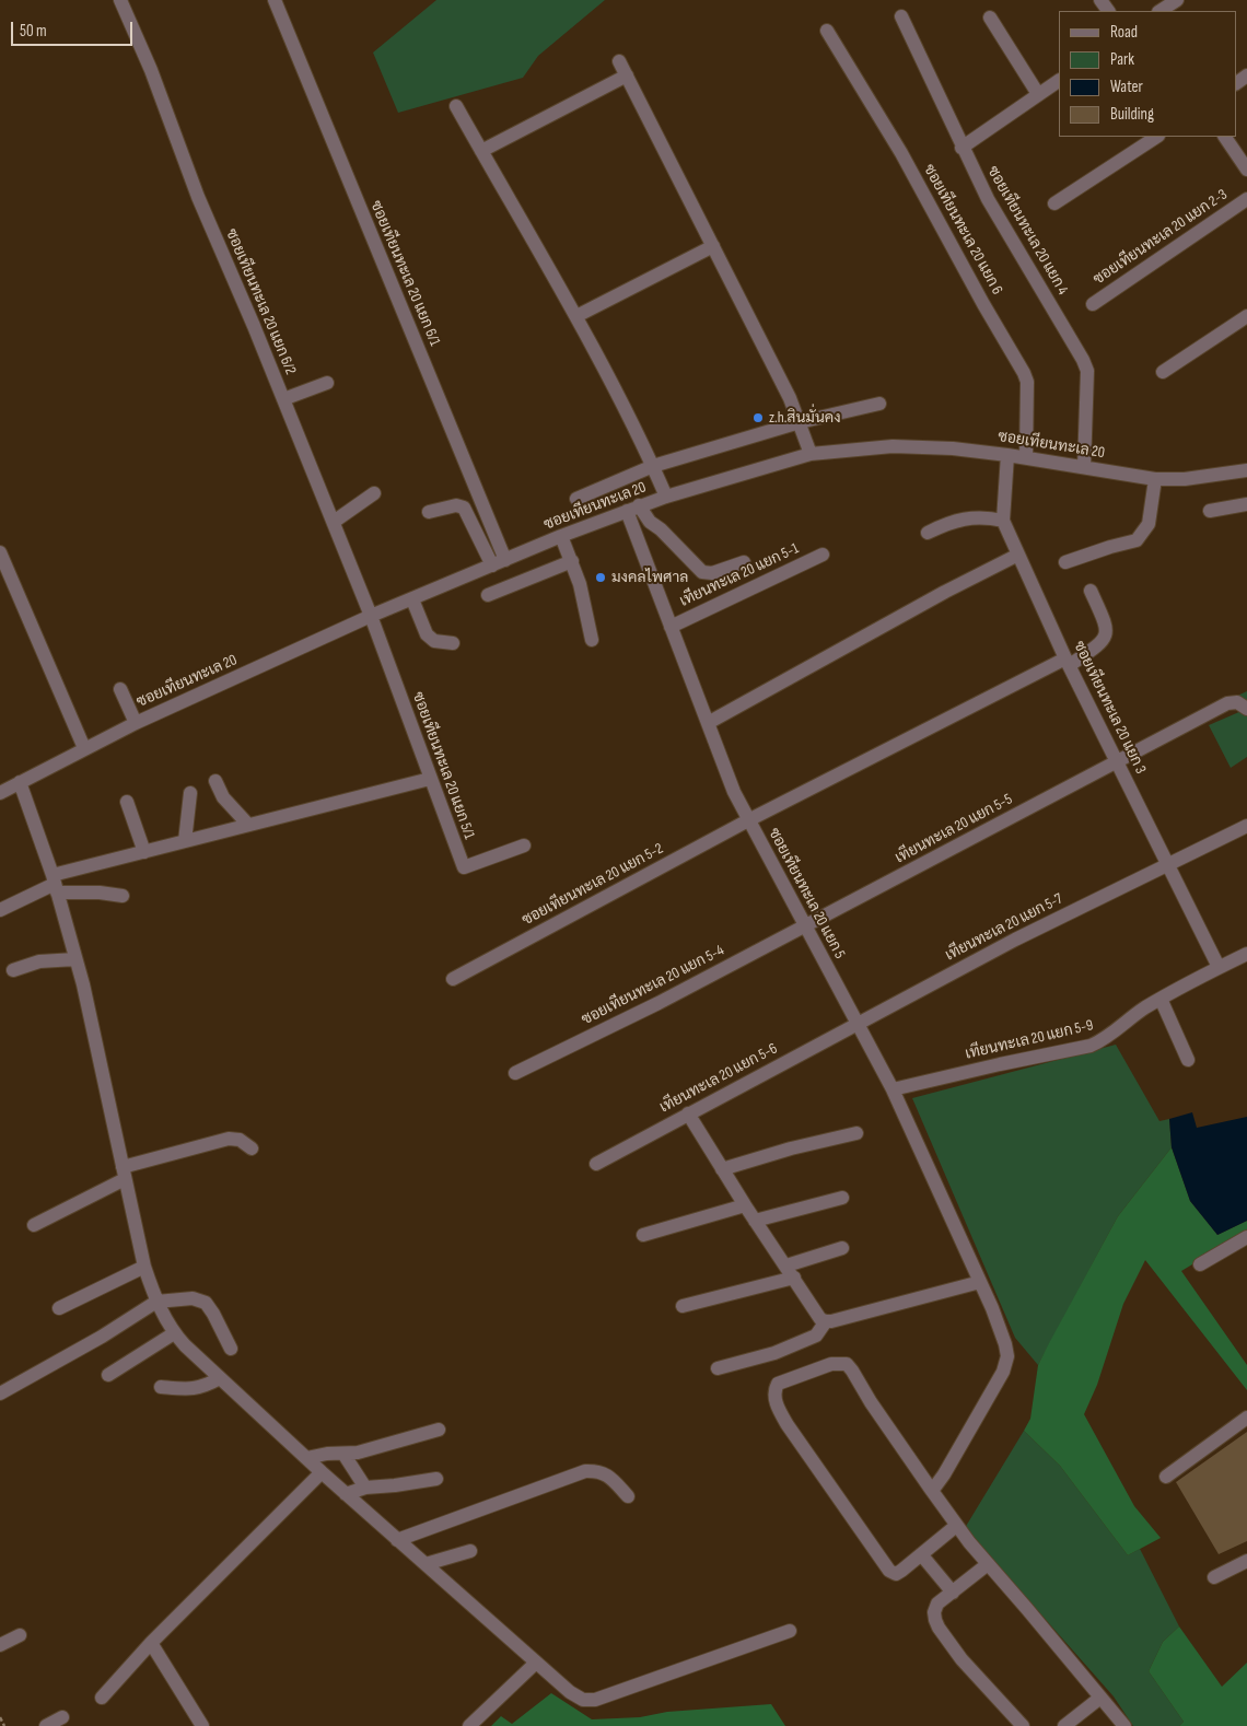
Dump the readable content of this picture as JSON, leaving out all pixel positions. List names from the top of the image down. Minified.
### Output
{"streets":{"street":["ซอยเทียนทะเล 20 แยก 6","ซอยเทียนทะเล 20 แยก 4","ซอยเทียนทะเล 20 แยก 2-3","ซอยเทียนทะเล 20 แยก 6/1","ซอยเทียนทะเล 20 แยก 6/2","ซอยเทียนทะเล 20","เทียนทะเล 20 แยก 5-1","ซอยเทียนทะเล 20 แยก 3","ซอยเทียนทะเล 20 แยก 5/1","เทียนทะเล 20 แยก 5-5","ซอยเทียนทะเล 20 แยก 5-2","ซอยเทียนทะเล 20 แยก 5","เทียนทะเล 20 แยก 5-7","ซอยเทียนทะเล 20 แยก 5-4","เทียนทะเล 20 แยก 5-9","เทียนทะเล 20 แยก 5-6"]},"crossings":[["ซอยเทียนทะเล 20 แยก 6","ซอยเทียนทะเล 20"],["ซอยเทียนทะเล 20 แยก 4","ซอยเทียนทะเล 20"],["ซอยเทียนทะเล 20 แยก 6/1","ซอยเทียนทะเล 20"],["ซอยเทียนทะเล 20 แยก 6/2","ซอยเทียนทะเล 20"],["ซอยเทียนทะเล 20 แยก 6/2","ซอยเทียนทะเล 20 แยก 5/1"],["ซอยเทียนทะเล 20","ซอยเทียนทะเล 20 แยก 3"],["ซอยเทียนทะเล 20","ซอยเทียนทะเล 20 แยก 5/1"],["ซอยเทียนทะเล 20","ซอยเทียนทะเล 20 แยก 5"],["เทียนทะเล 20 แยก 5-1","ซอยเทียนทะเล 20 แยก 5"],["ซอยเทียนทะเล 20 แยก 3","เทียนทะเล 20 แยก 5-5"],["ซอยเทียนทะเล 20 แยก 3","ซอยเทียนทะเล 20 แยก 5-2"],["ซอยเทียนทะเล 20 แยก 3","เทียนทะเล 20 แยก 5-7"],["ซอยเทียนทะเล 20 แยก 3","เทียนทะเล 20 แยก 5-9"],["เทียนทะเล 20 แยก 5-5","ซอยเทียนทะเล 20 แยก 5"],["เทียนทะเล 20 แยก 5-5","ซอยเทียนทะเล 20 แยก 5-4"],["ซอยเทียนทะเล 20 แยก 5-2","ซอยเทียนทะเล 20 แยก 5"],["ซอยเทียนทะเล 20 แยก 5","เทียนทะเล 20 แยก 5-7"],["ซอยเทียนทะเล 20 แยก 5","ซอยเทียนทะเล 20 แยก 5-4"],["ซอยเทียนทะเล 20 แยก 5","เทียนทะเล 20 แยก 5-9"],["ซอยเทียนทะเล 20 แยก 5","เทียนทะเล 20 แยก 5-6"],["เทียนทะเล 20 แยก 5-7","เทียนทะเล 20 แยก 5-6"]],"places":["z.h.สินมั่นคง","มงคลไพศาล"],"legend":["Road","Park","Water","Building"],"scale_bar":"50 m"}
